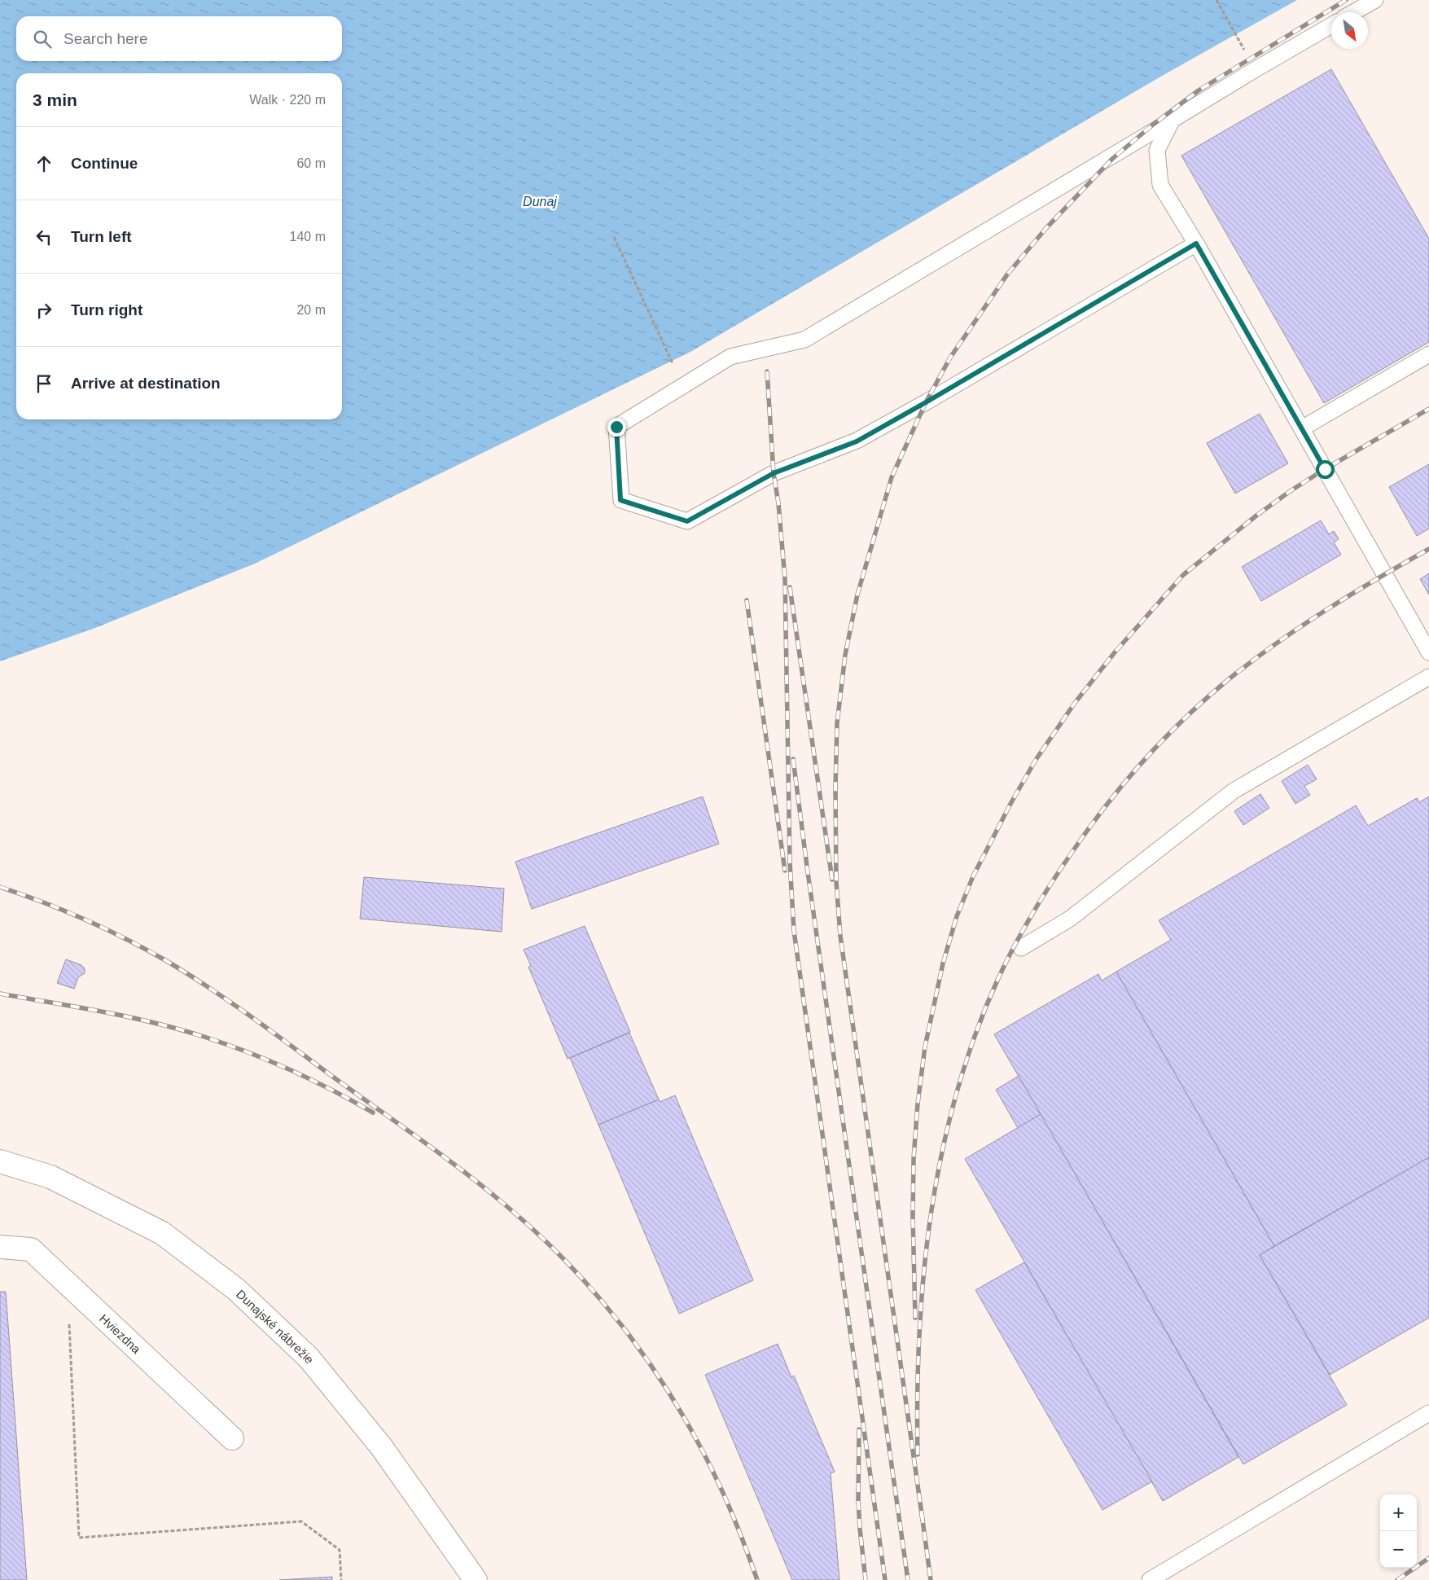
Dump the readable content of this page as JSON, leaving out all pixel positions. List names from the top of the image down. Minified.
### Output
{"streets":{"street":["Dunajské nábrežie","Hviezdna"]},"water":["Dunaj"],"north":"bottom right","page":{"search":"Search here","heading":["3 min","Walk · 220 m"],"list":[["Continue","60 m"],["Turn left","140 m"],["Turn right","20 m"],"Arrive at destination"],"map_buttons":["+","−"]}}
